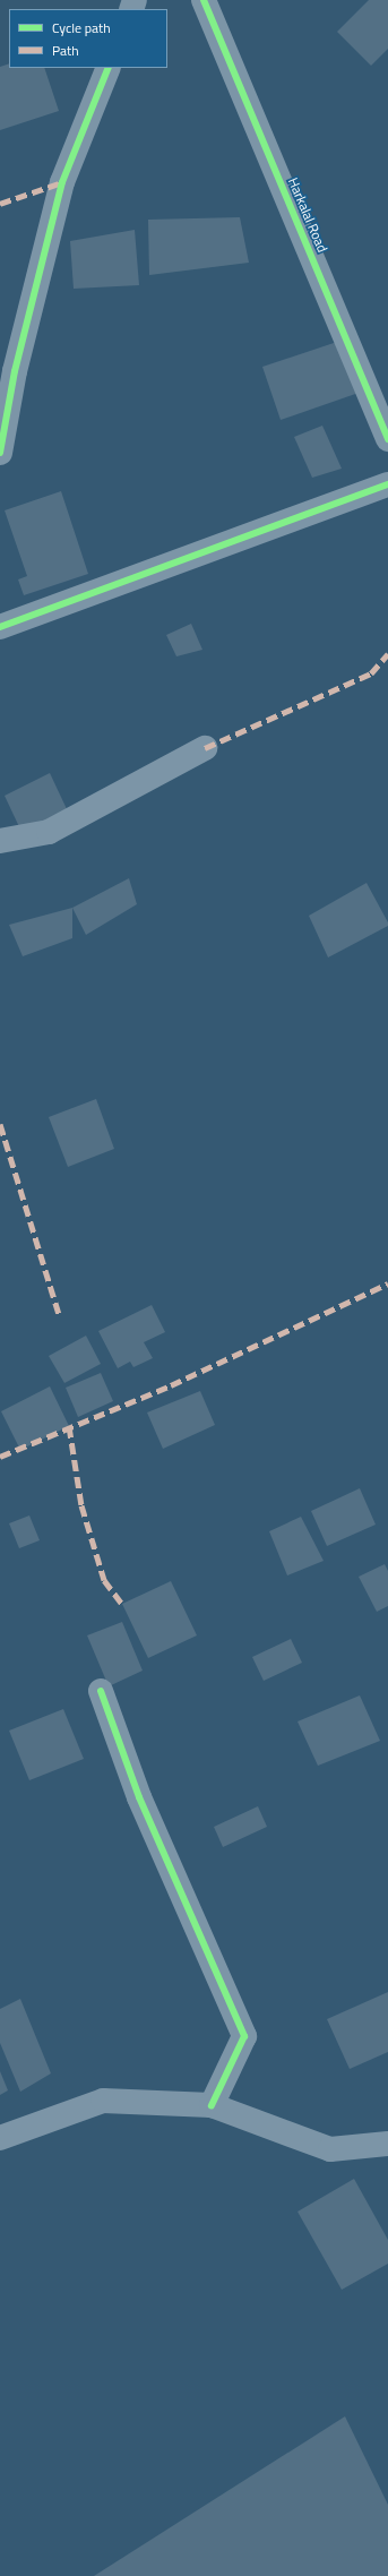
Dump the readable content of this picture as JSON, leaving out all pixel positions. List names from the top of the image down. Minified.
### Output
{"streets":{"street":["Harkalal Road"]},"legend":["Cycle path","Path"]}
